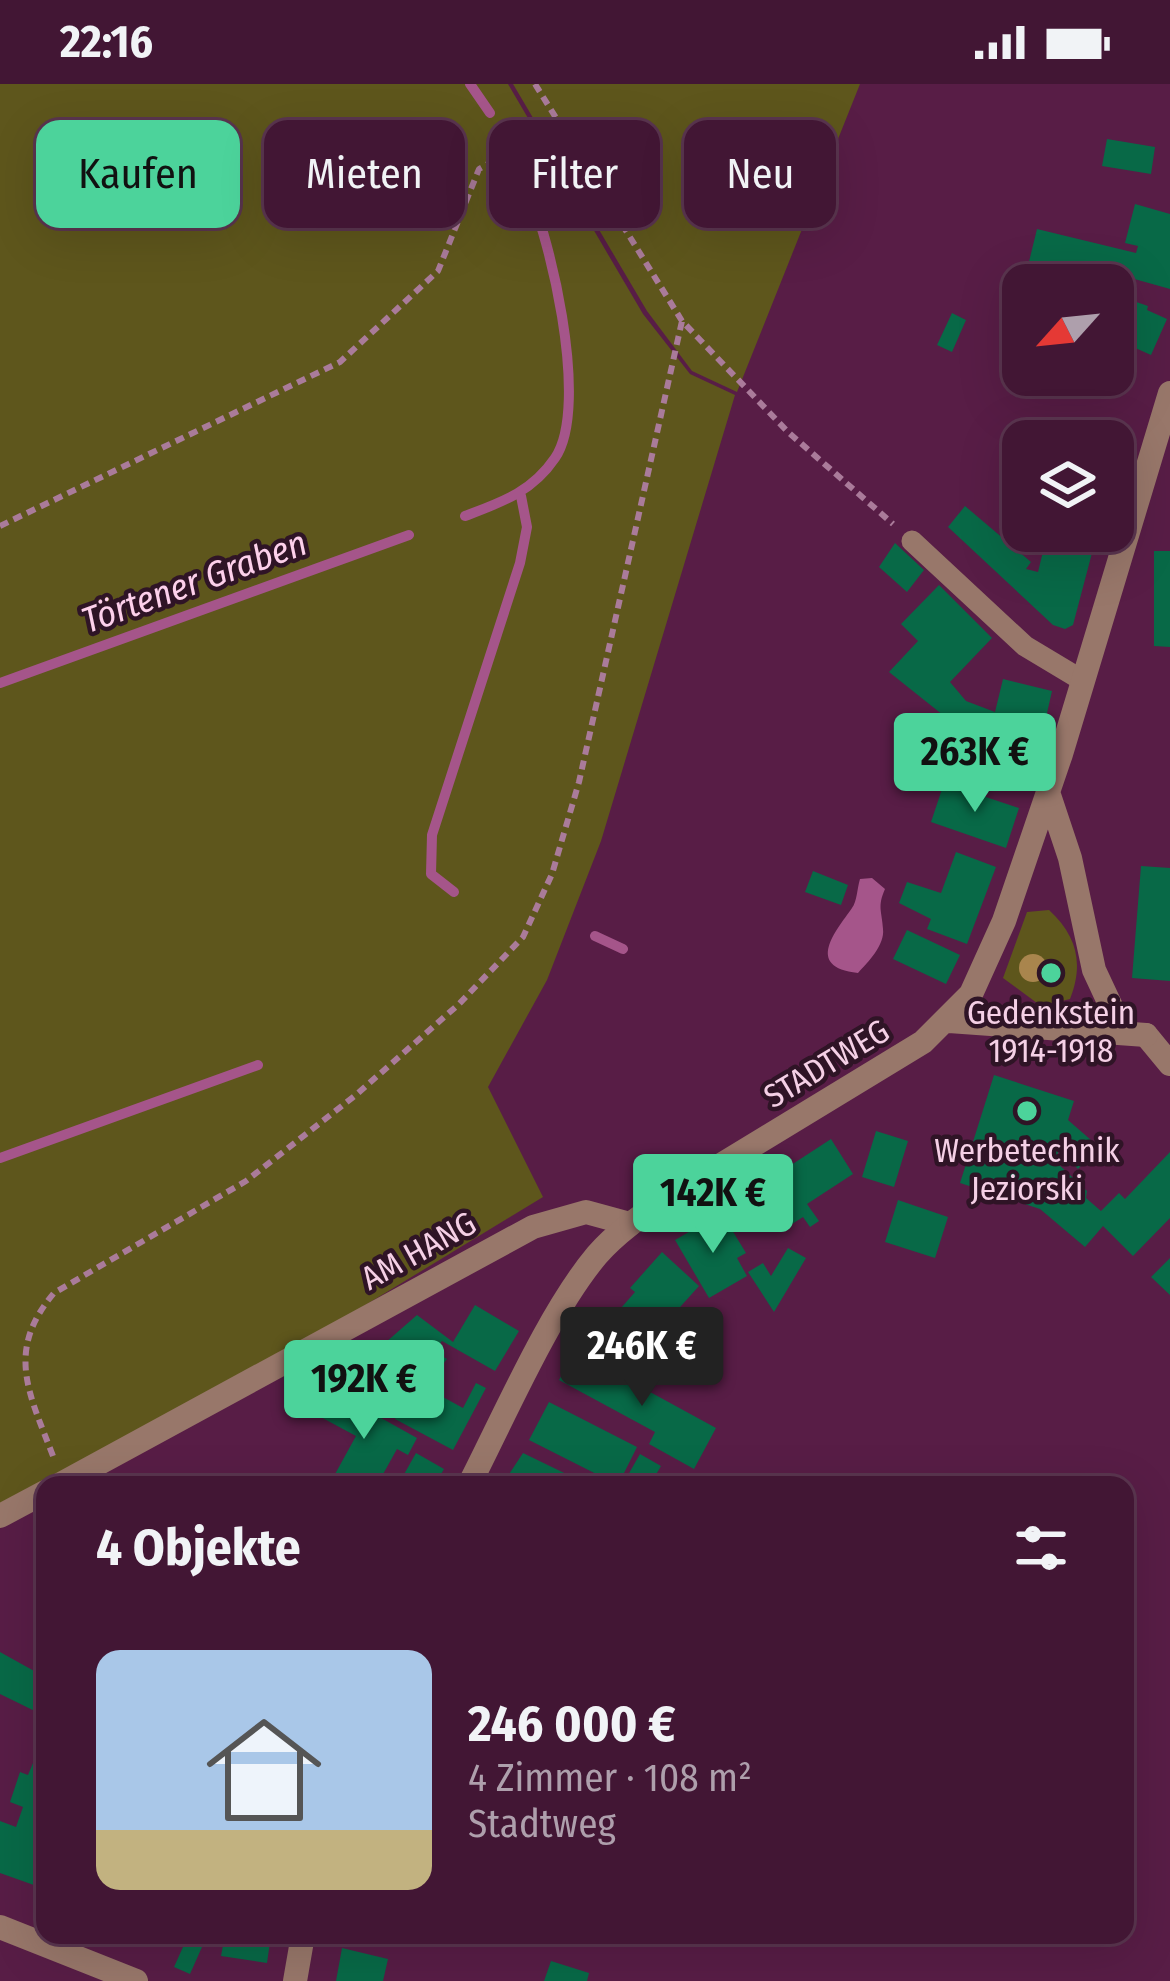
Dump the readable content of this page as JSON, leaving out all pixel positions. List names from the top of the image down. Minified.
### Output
{"streets":{"street":["STADTWEG","AM HANG"]},"crossings":[["STADTWEG","AM HANG"]],"water":["Törtener Graben"],"places":["Gedenkstein 1914-1918","Werbetechnik Jeziorski"],"north":"bottom left","page":{"status":"22:16","chip":["Kaufen","Mieten","Filter","Neu"],"price":["263K €","142K €","246K €","192K €"],"heading":"4 Objekte","list":[{"name":"246 000 €","note":"4 Zimmer · 108 m² · Stadtweg"}]}}
